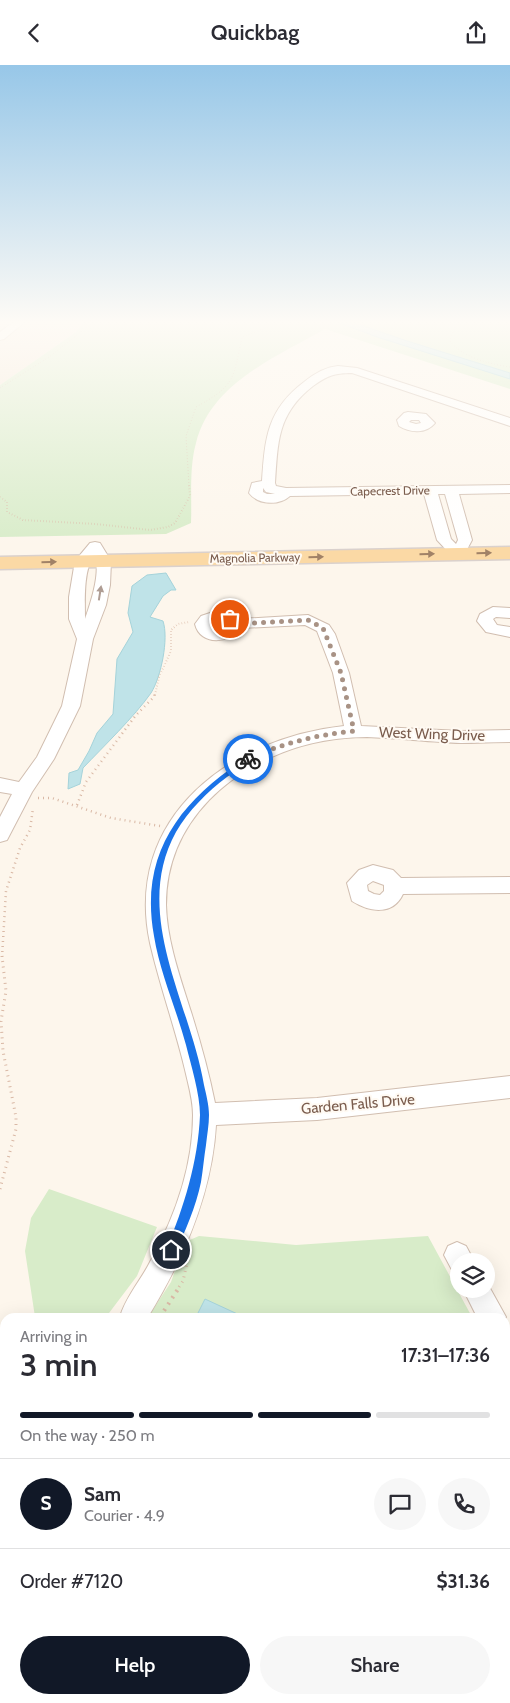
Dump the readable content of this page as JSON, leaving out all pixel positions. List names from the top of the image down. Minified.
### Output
{"streets":{"main road":["Magnolia Parkway"],"street":["Capecrest Drive","West Wing Drive","Garden Falls Drive"]},"crossings":[["West Wing Drive","Garden Falls Drive"]],"page":{"header":"Quickbag","heading":["3 min","Arriving in","17:31–17:36"],"panel":["Sam","Courier · 4.9","Order #7120","$31.36"],"bar":"On the way · 250 m","round":"S","buttons":["Help","Share"]}}
